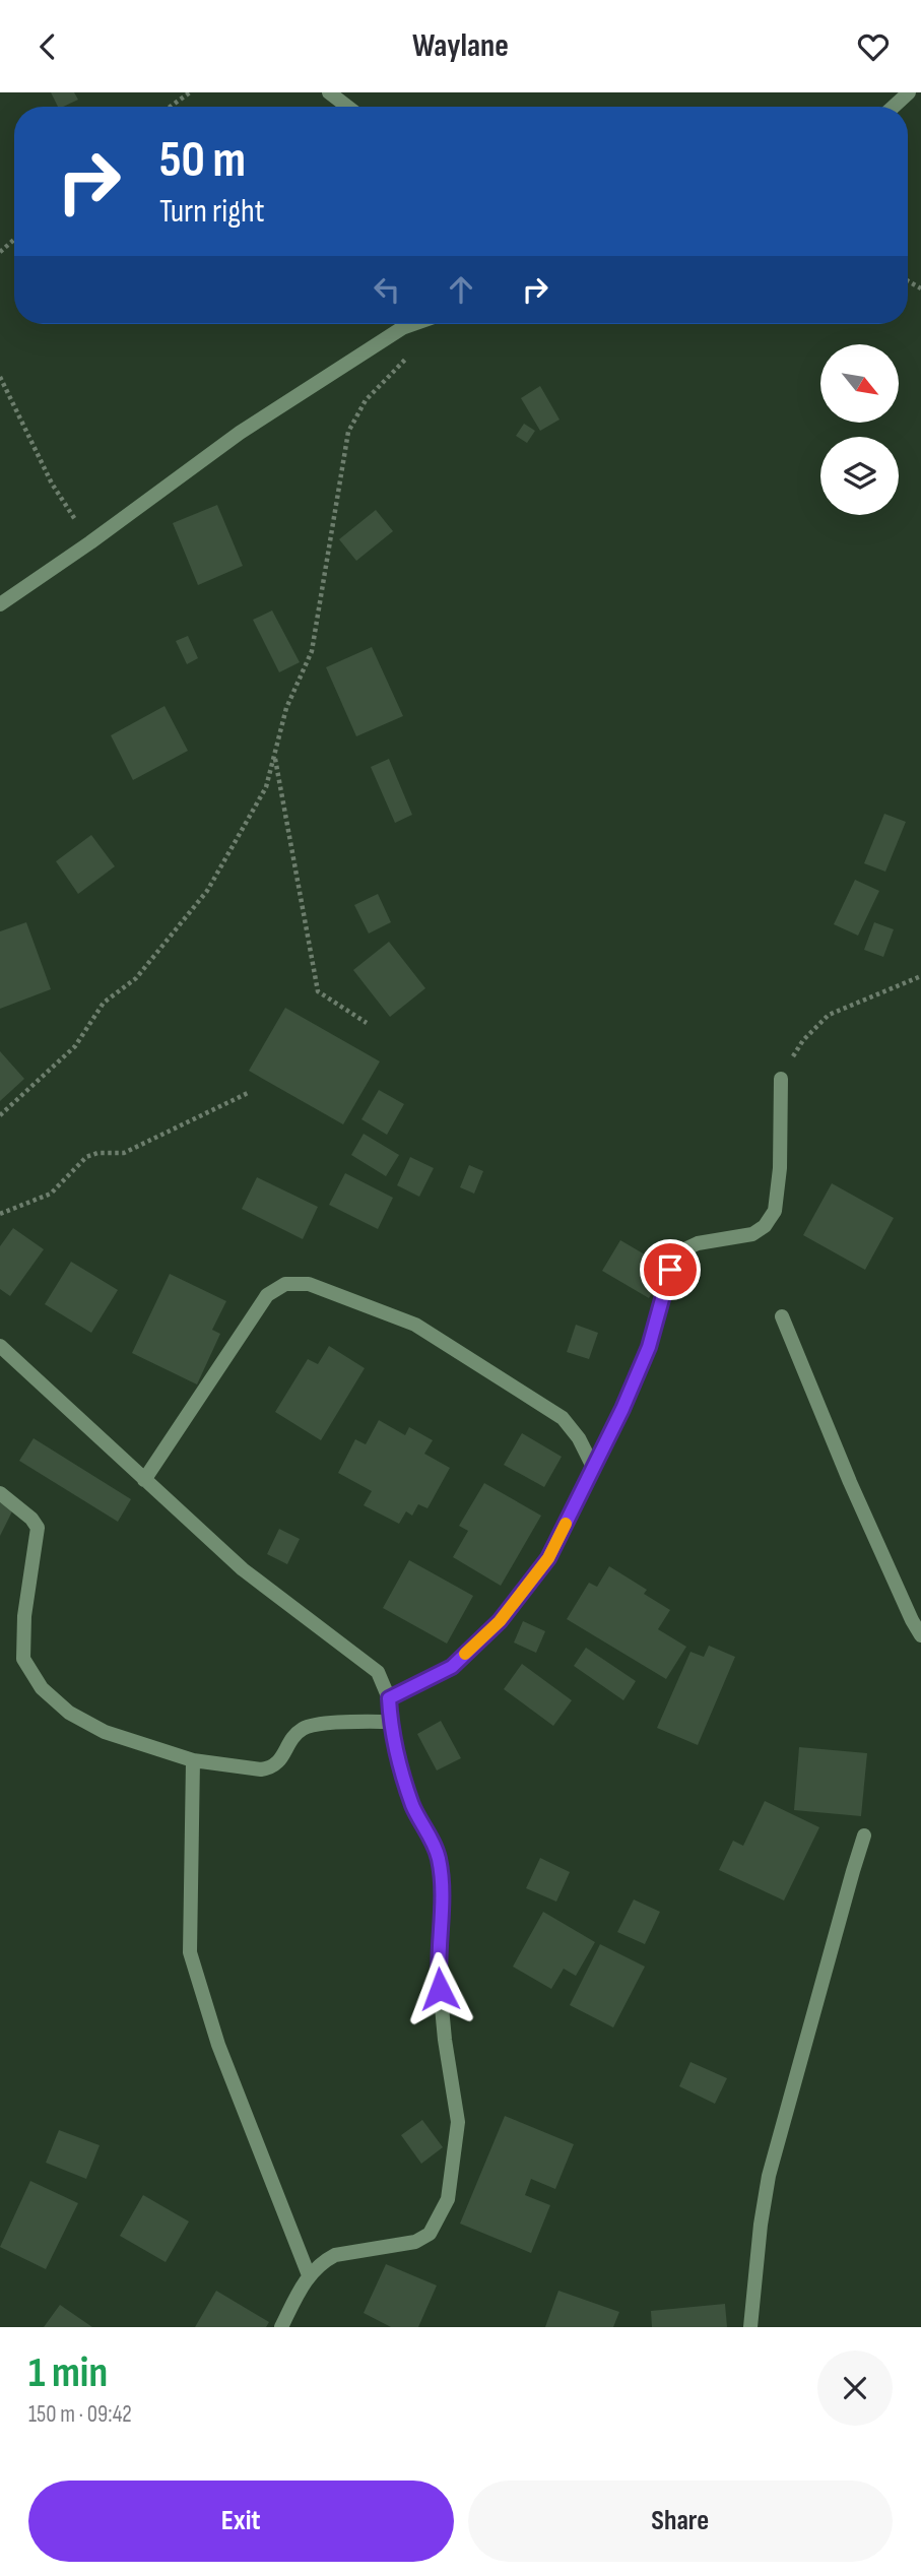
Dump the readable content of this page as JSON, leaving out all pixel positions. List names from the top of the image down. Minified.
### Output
{"north":"bottom right","page":{"header":"Waylane","turn":["50 m","Turn right"],"heading":["1 min","150 m · 09:42"],"buttons":["Exit","Share"]}}
